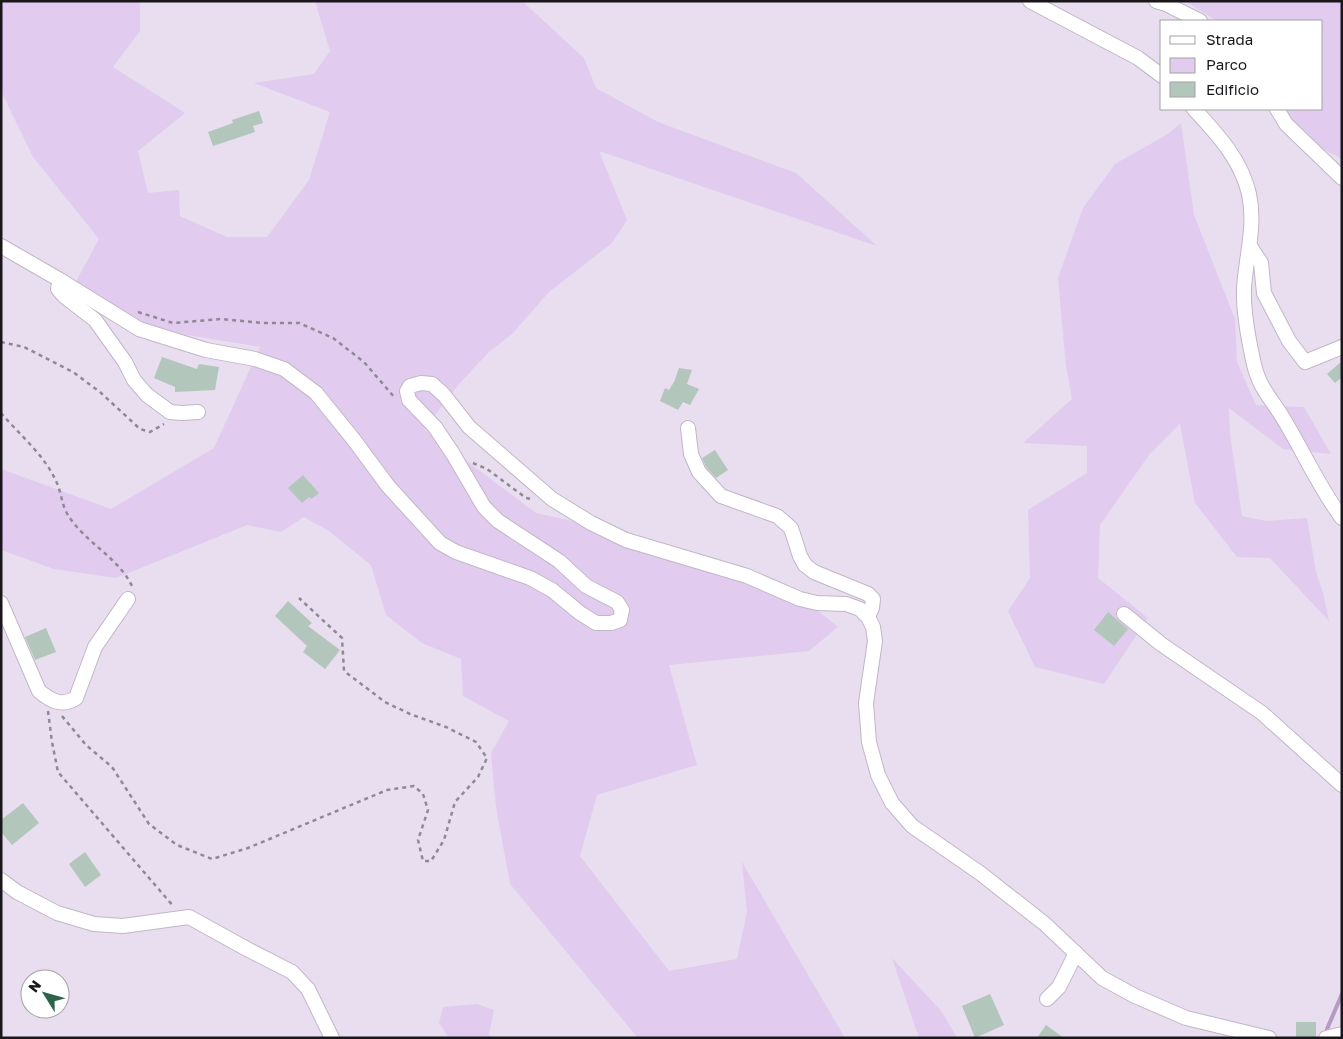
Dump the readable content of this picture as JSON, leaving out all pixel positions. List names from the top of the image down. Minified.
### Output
{"legend":["Strada","Parco","Edificio"],"north":"top left"}
